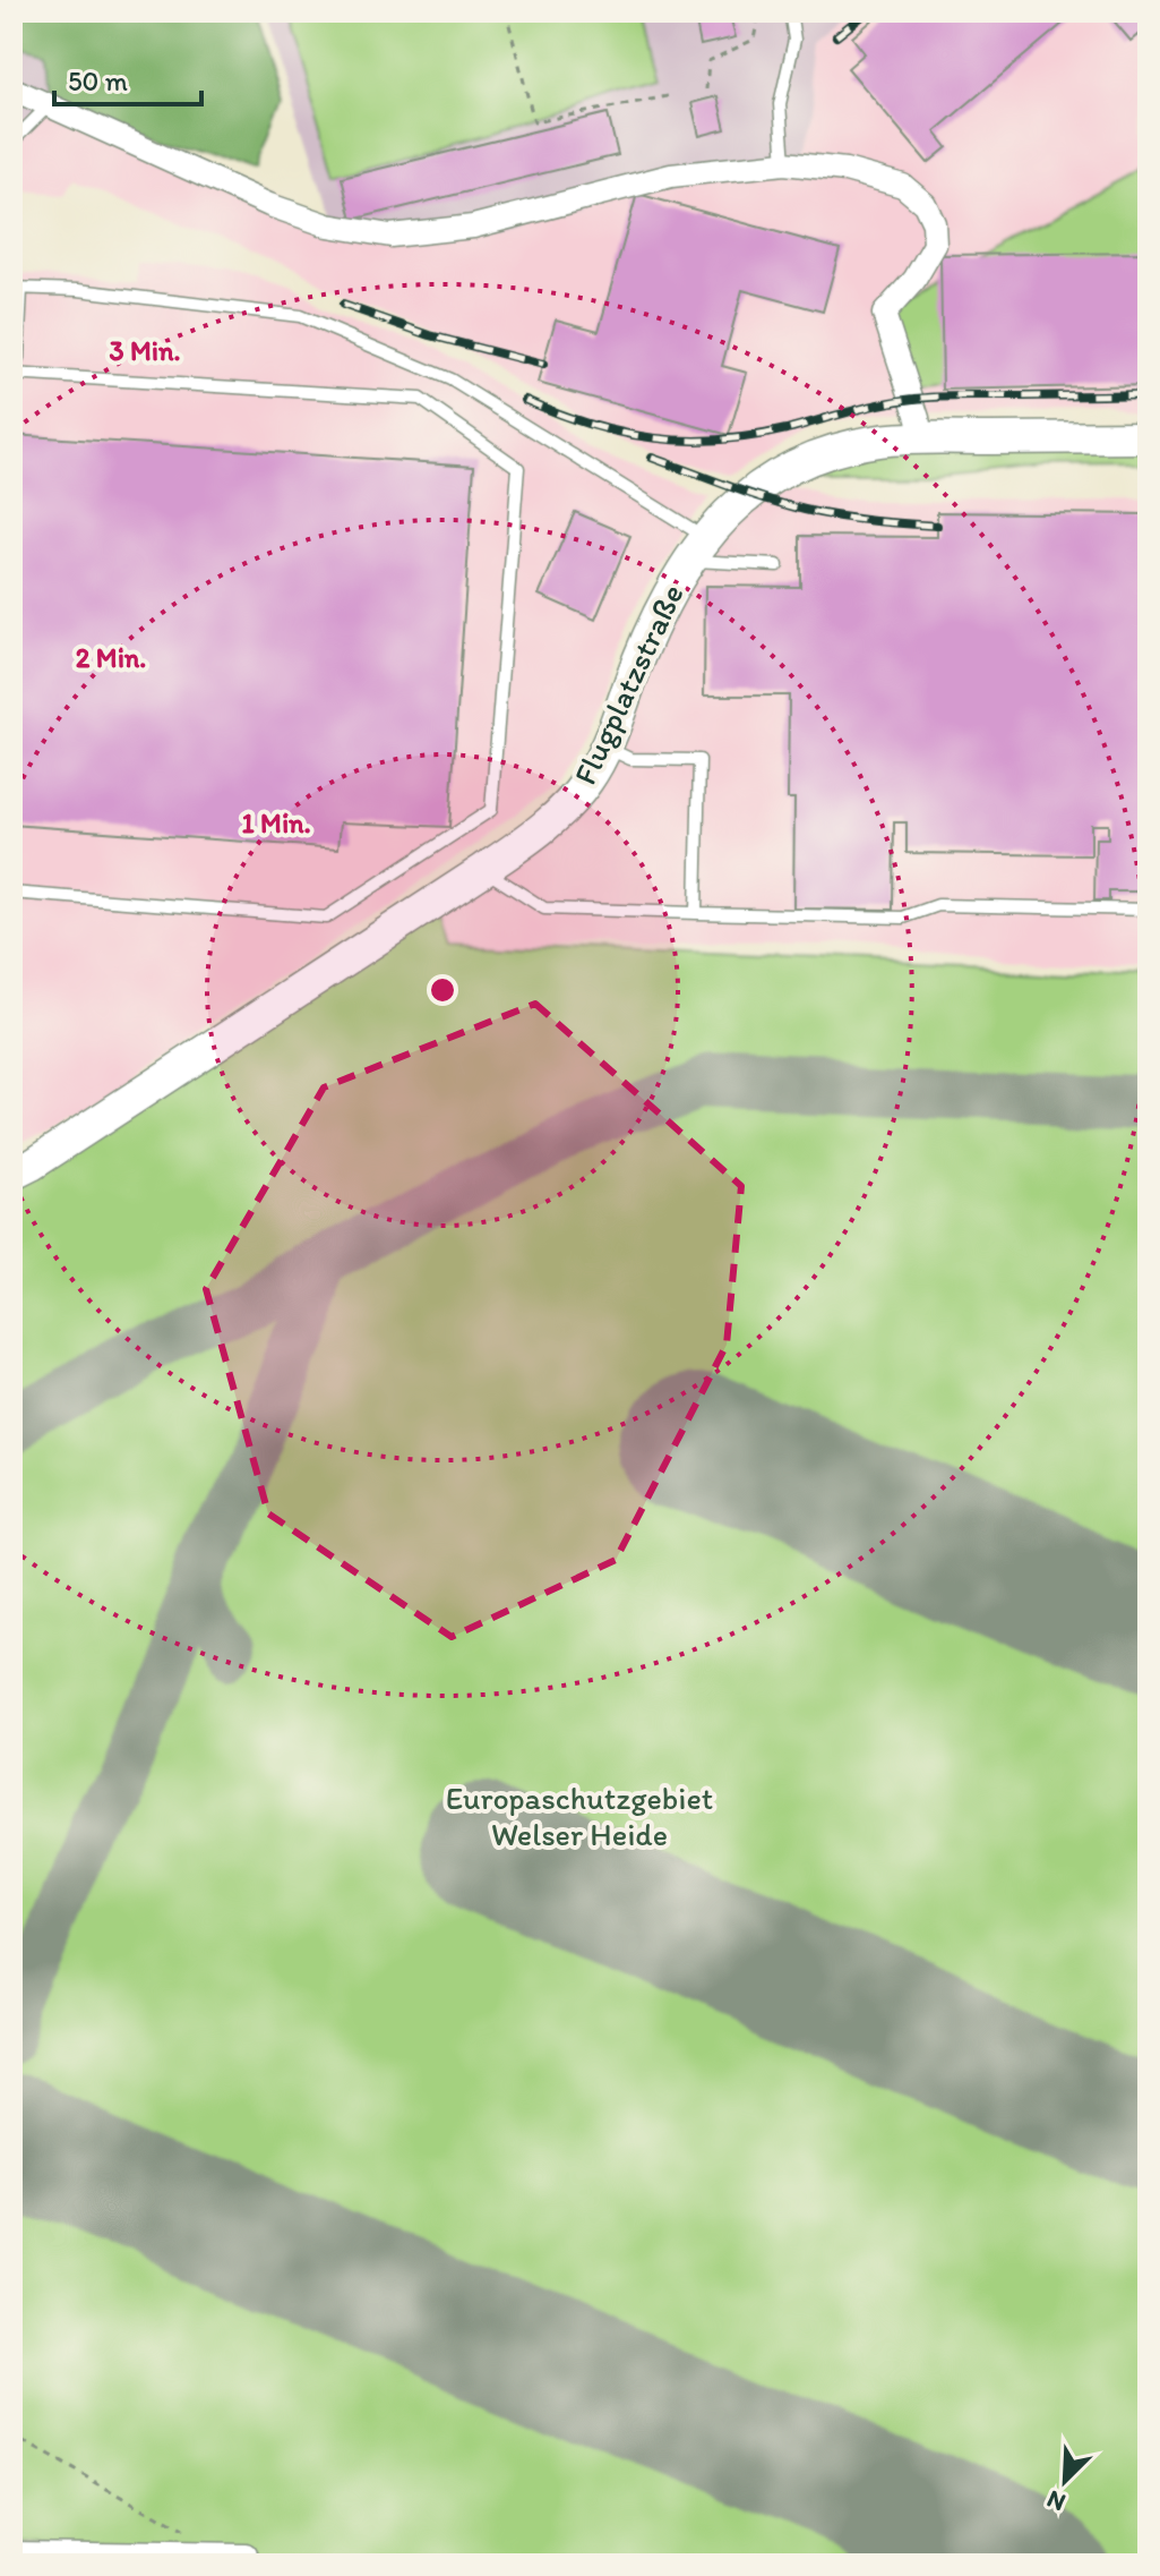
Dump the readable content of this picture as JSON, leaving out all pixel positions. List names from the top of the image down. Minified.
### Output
{"streets":{"street":["Flugplatzstraße"]},"parks":["Europaschutzgebiet Welser Heide"],"scale_bar":"50 m","north":"bottom left","rings":["3 Min.","2 Min.","1 Min."]}
